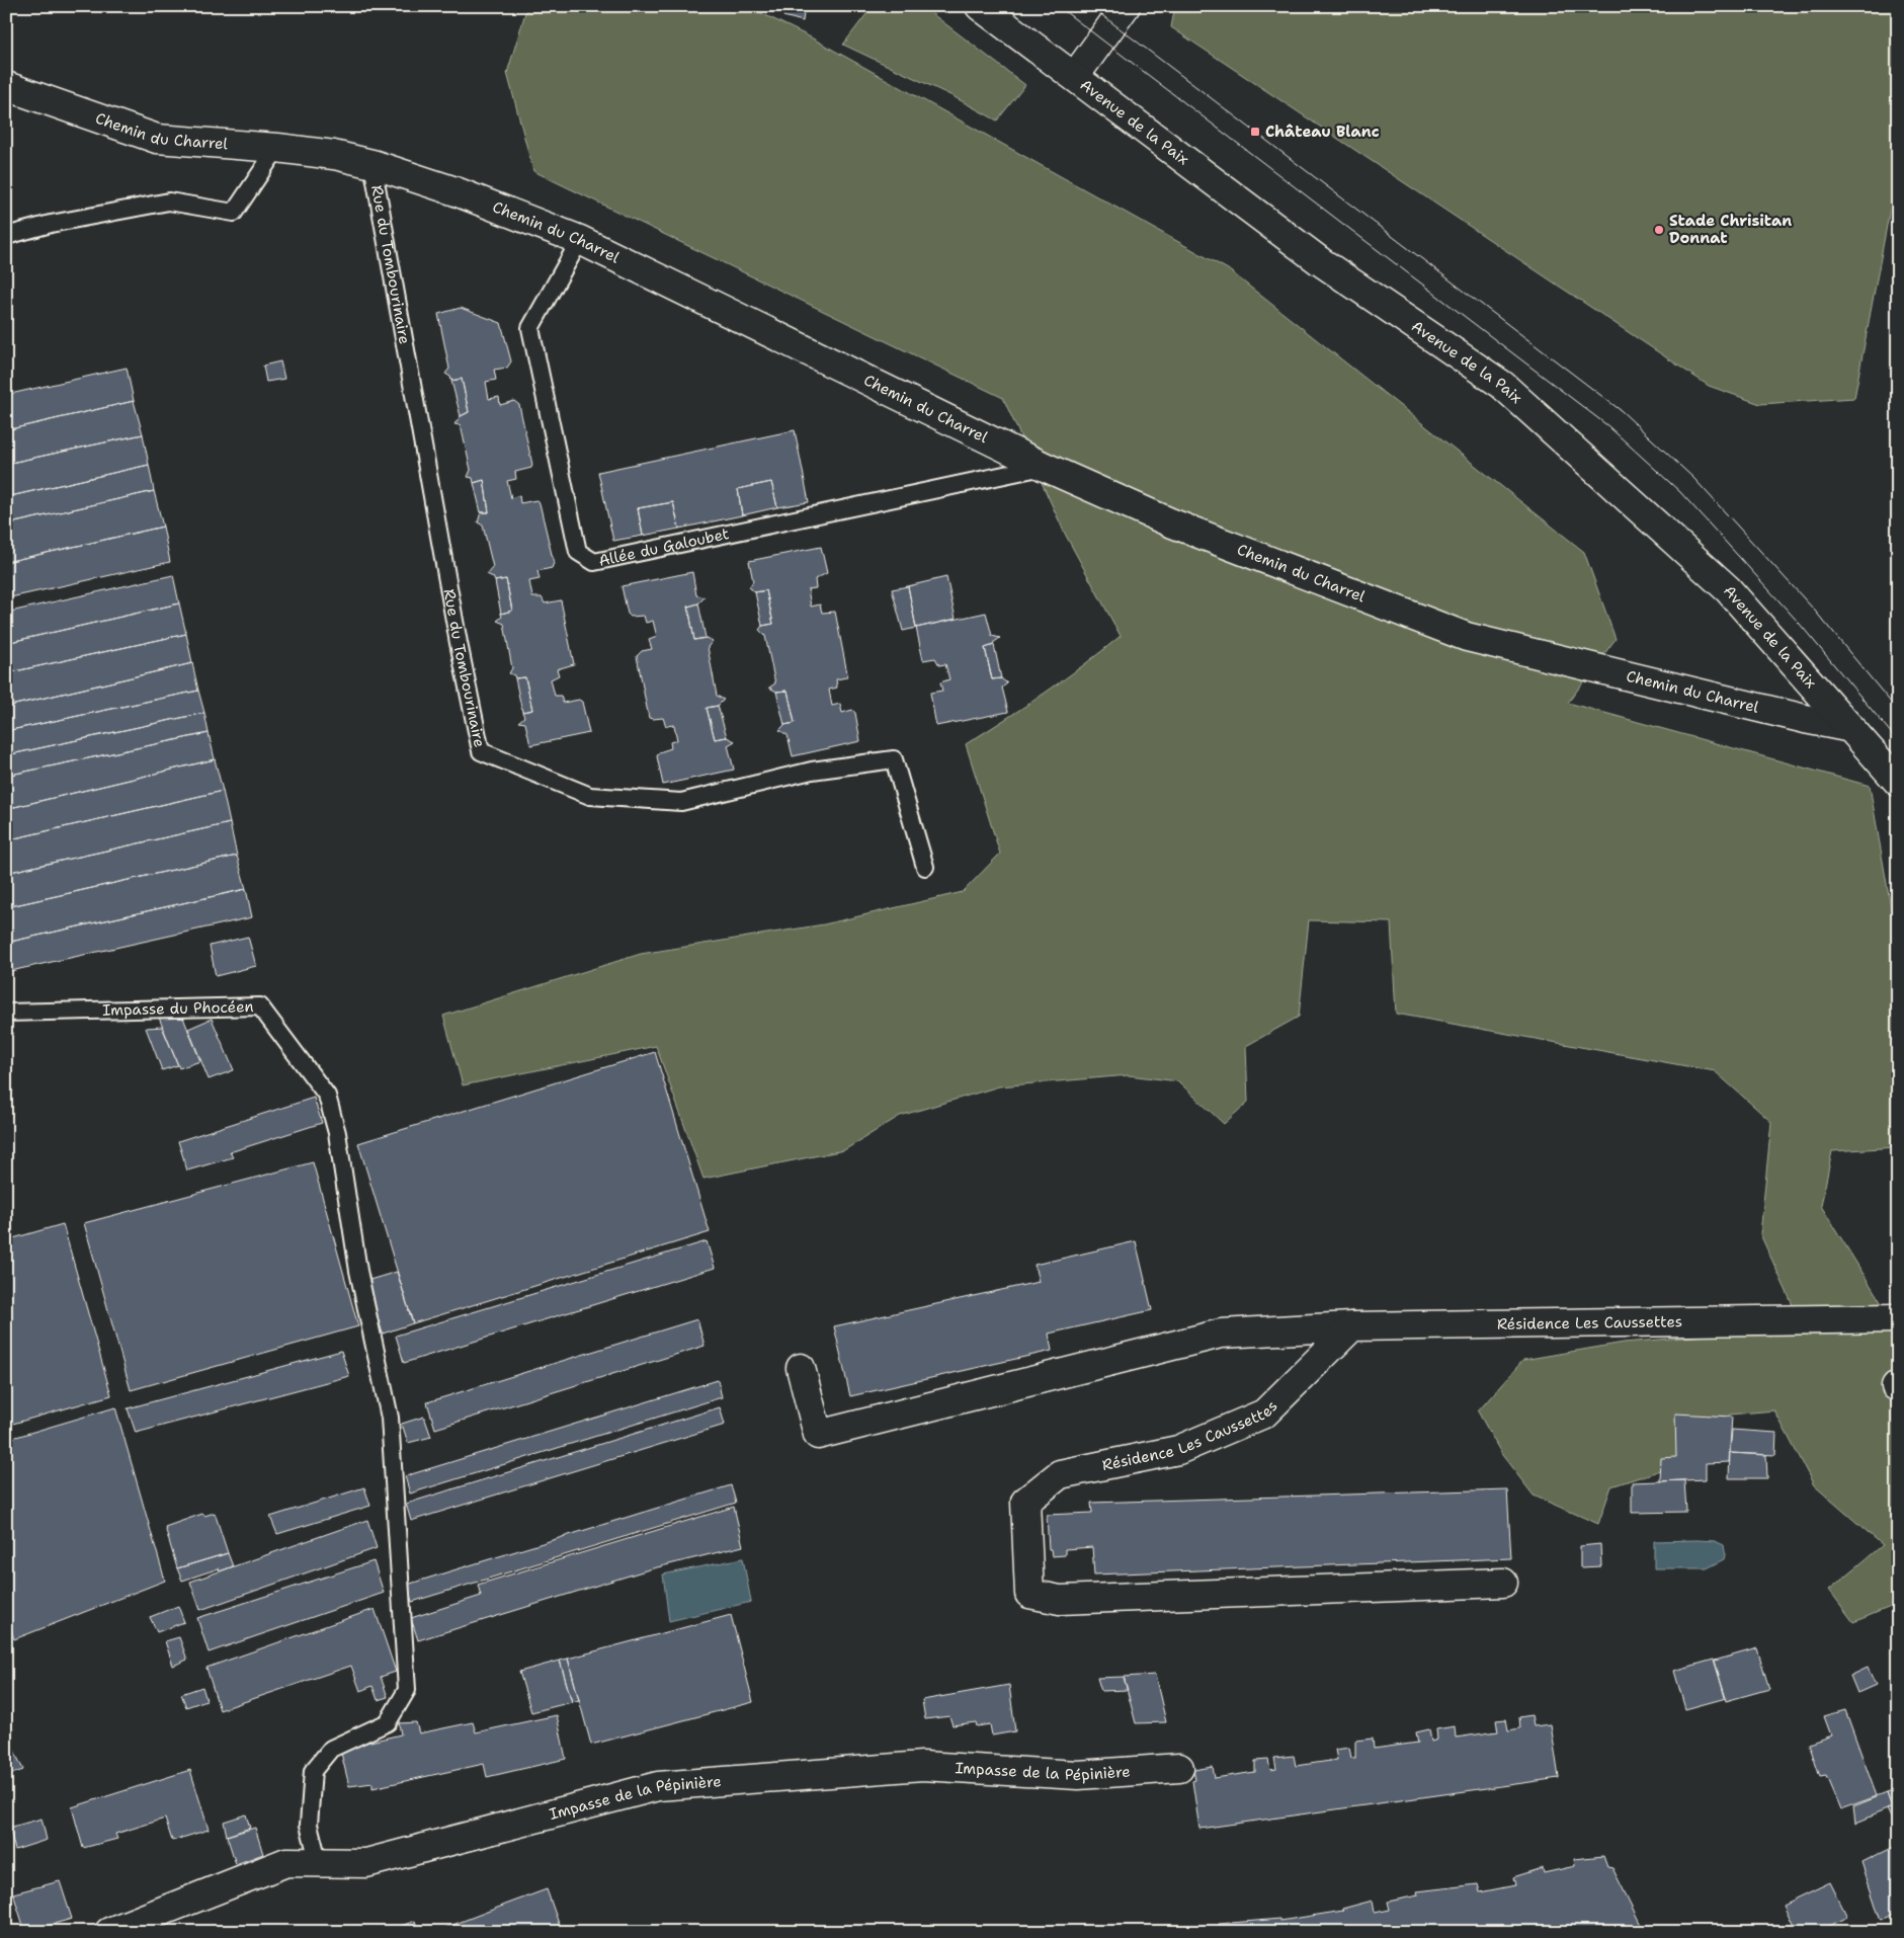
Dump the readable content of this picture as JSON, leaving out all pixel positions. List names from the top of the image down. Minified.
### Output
{"streets":{"street":["Avenue de la Paix","Chemin du Charrel","Résidence Les Caussettes","Impasse de la Pépinière"],"lane":["Rue du Tombourinaire","Allée du Galoubet","Impasse du Phocéen"]},"crossings":[["Avenue de la Paix","Chemin du Charrel"],["Chemin du Charrel","Rue du Tombourinaire"],["Chemin du Charrel","Allée du Galoubet"],["Impasse du Phocéen","Impasse de la Pépinière"]],"places":{"transit":["Château Blanc"],"other":["Stade Chrisitan Donnat"]}}
